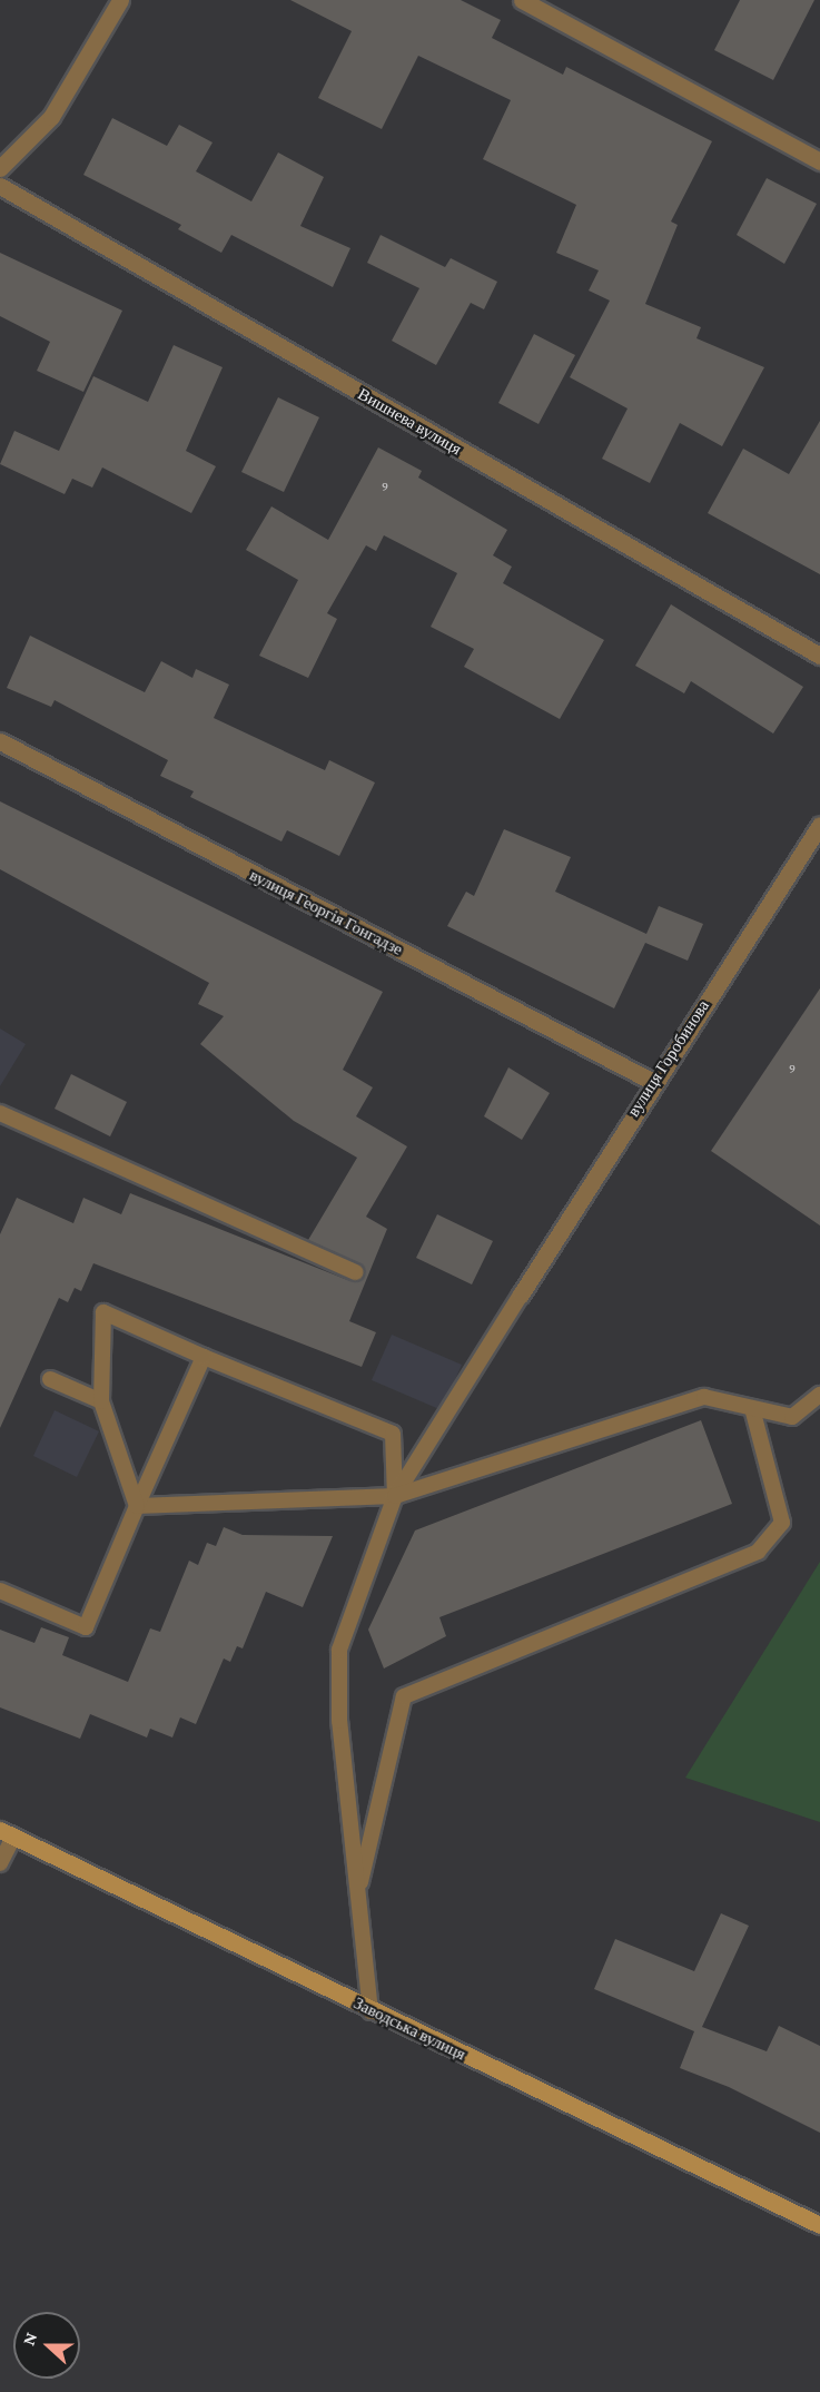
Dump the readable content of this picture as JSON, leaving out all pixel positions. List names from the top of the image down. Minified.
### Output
{"streets":{"main road":["Заводська вулиця"],"street":["Вишнева вулиця","вулиця Георгія Гонгадзе","вулиця Горобинова"]},"crossings":[["вулиця Георгія Гонгадзе","вулиця Горобинова"]],"house_numbers":["9","9"],"north":"left"}
